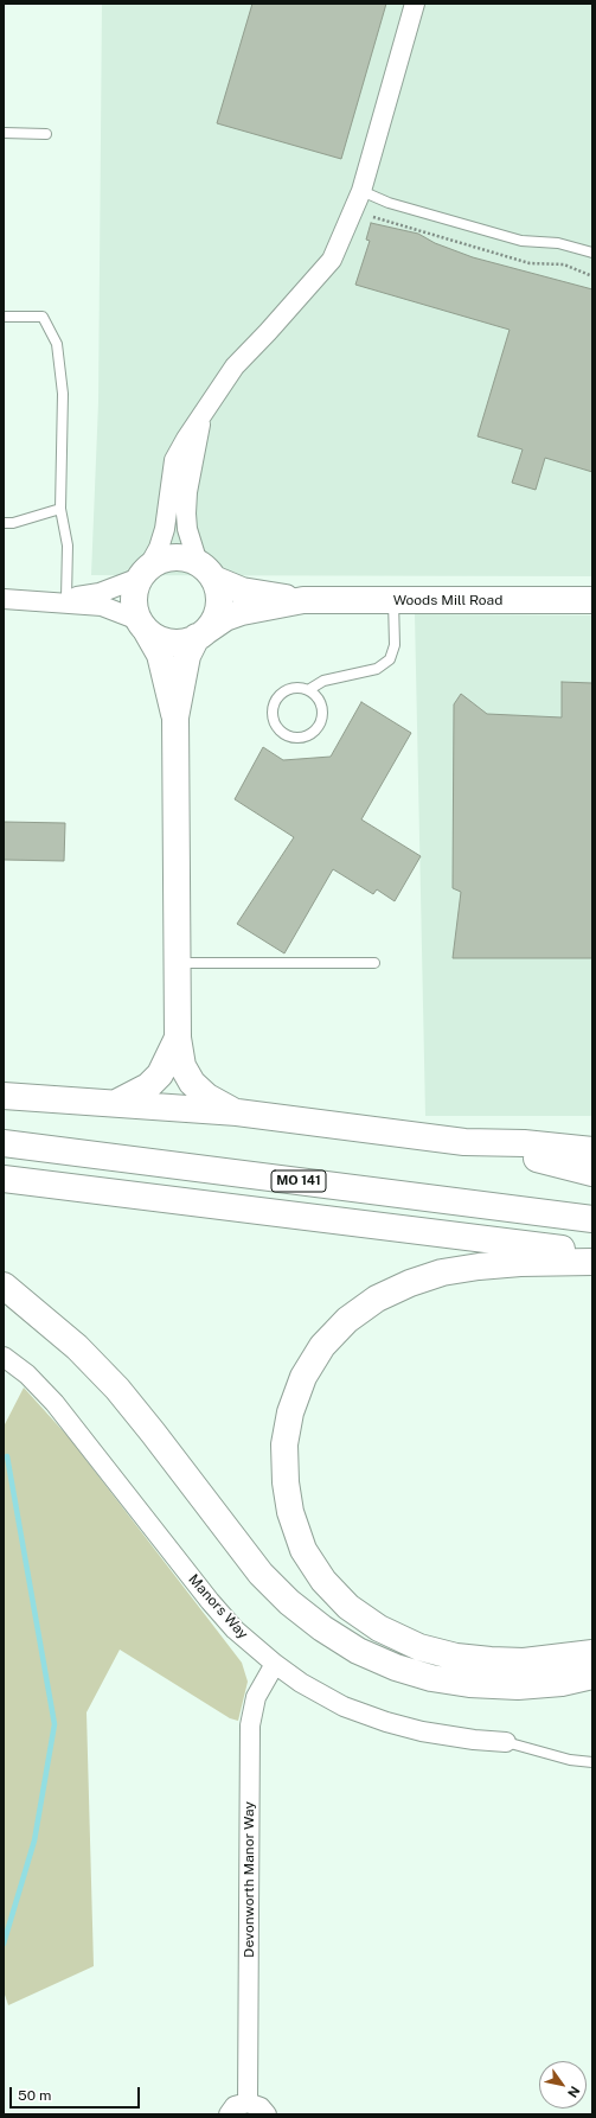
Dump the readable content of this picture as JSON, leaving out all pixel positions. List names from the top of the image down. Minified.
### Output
{"streets":{"main road":["Woods Mill Road","MO 141"],"street":["Manors Way","Devonworth Manor Way"]},"crossings":[["Manors Way","Devonworth Manor Way"]],"scale_bar":"50 m","north":"bottom right"}
